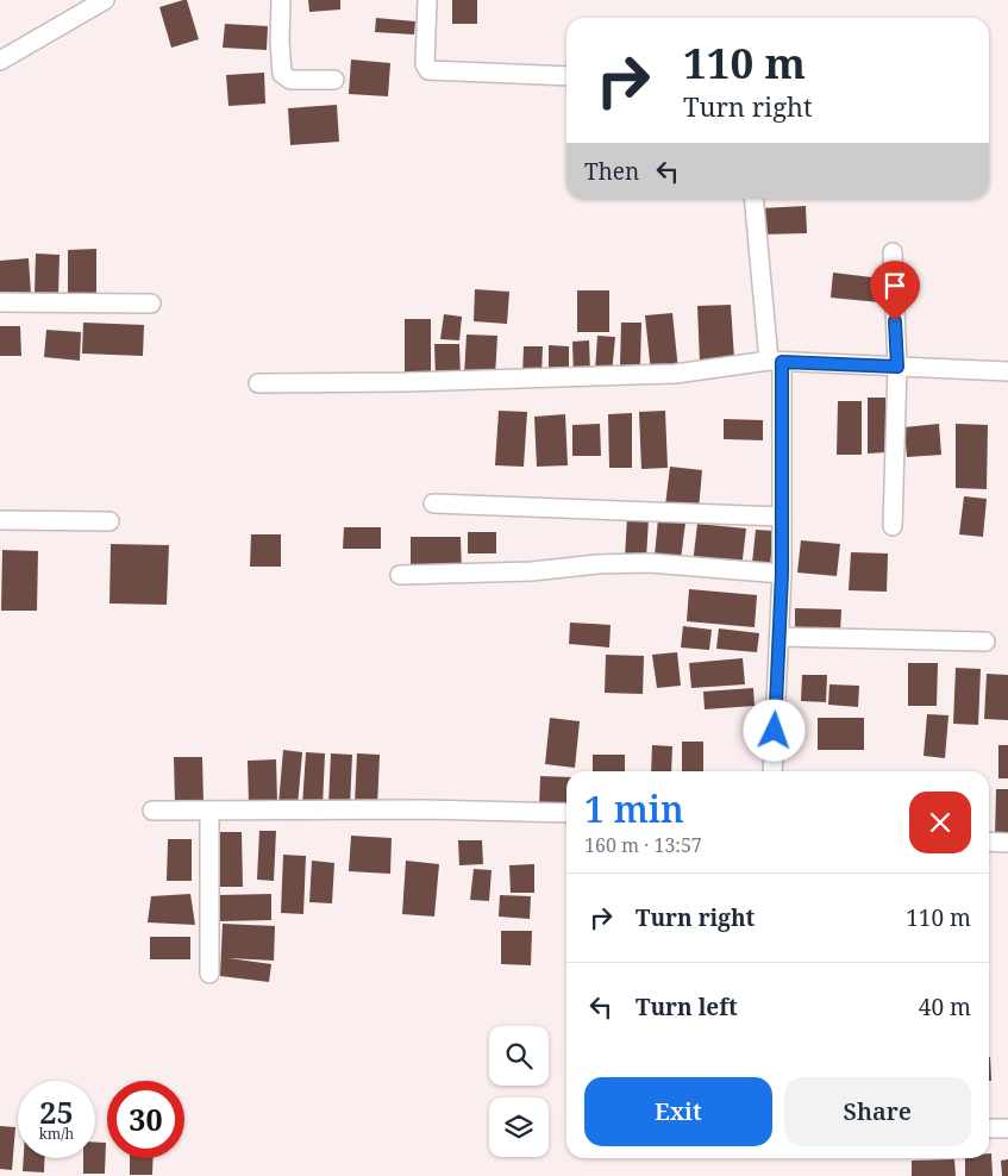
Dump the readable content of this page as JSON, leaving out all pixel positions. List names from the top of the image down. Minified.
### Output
{"page":{"turn":["110 m","Turn right"],"then":"Then","heading":["1 min","160 m · 13:57"],"list":[{"name":"Turn right","value":"110 m"},{"name":"Turn left","value":"40 m"}],"buttons":["Exit","Share"],"speed":"25 km/h","limit":"30"}}
